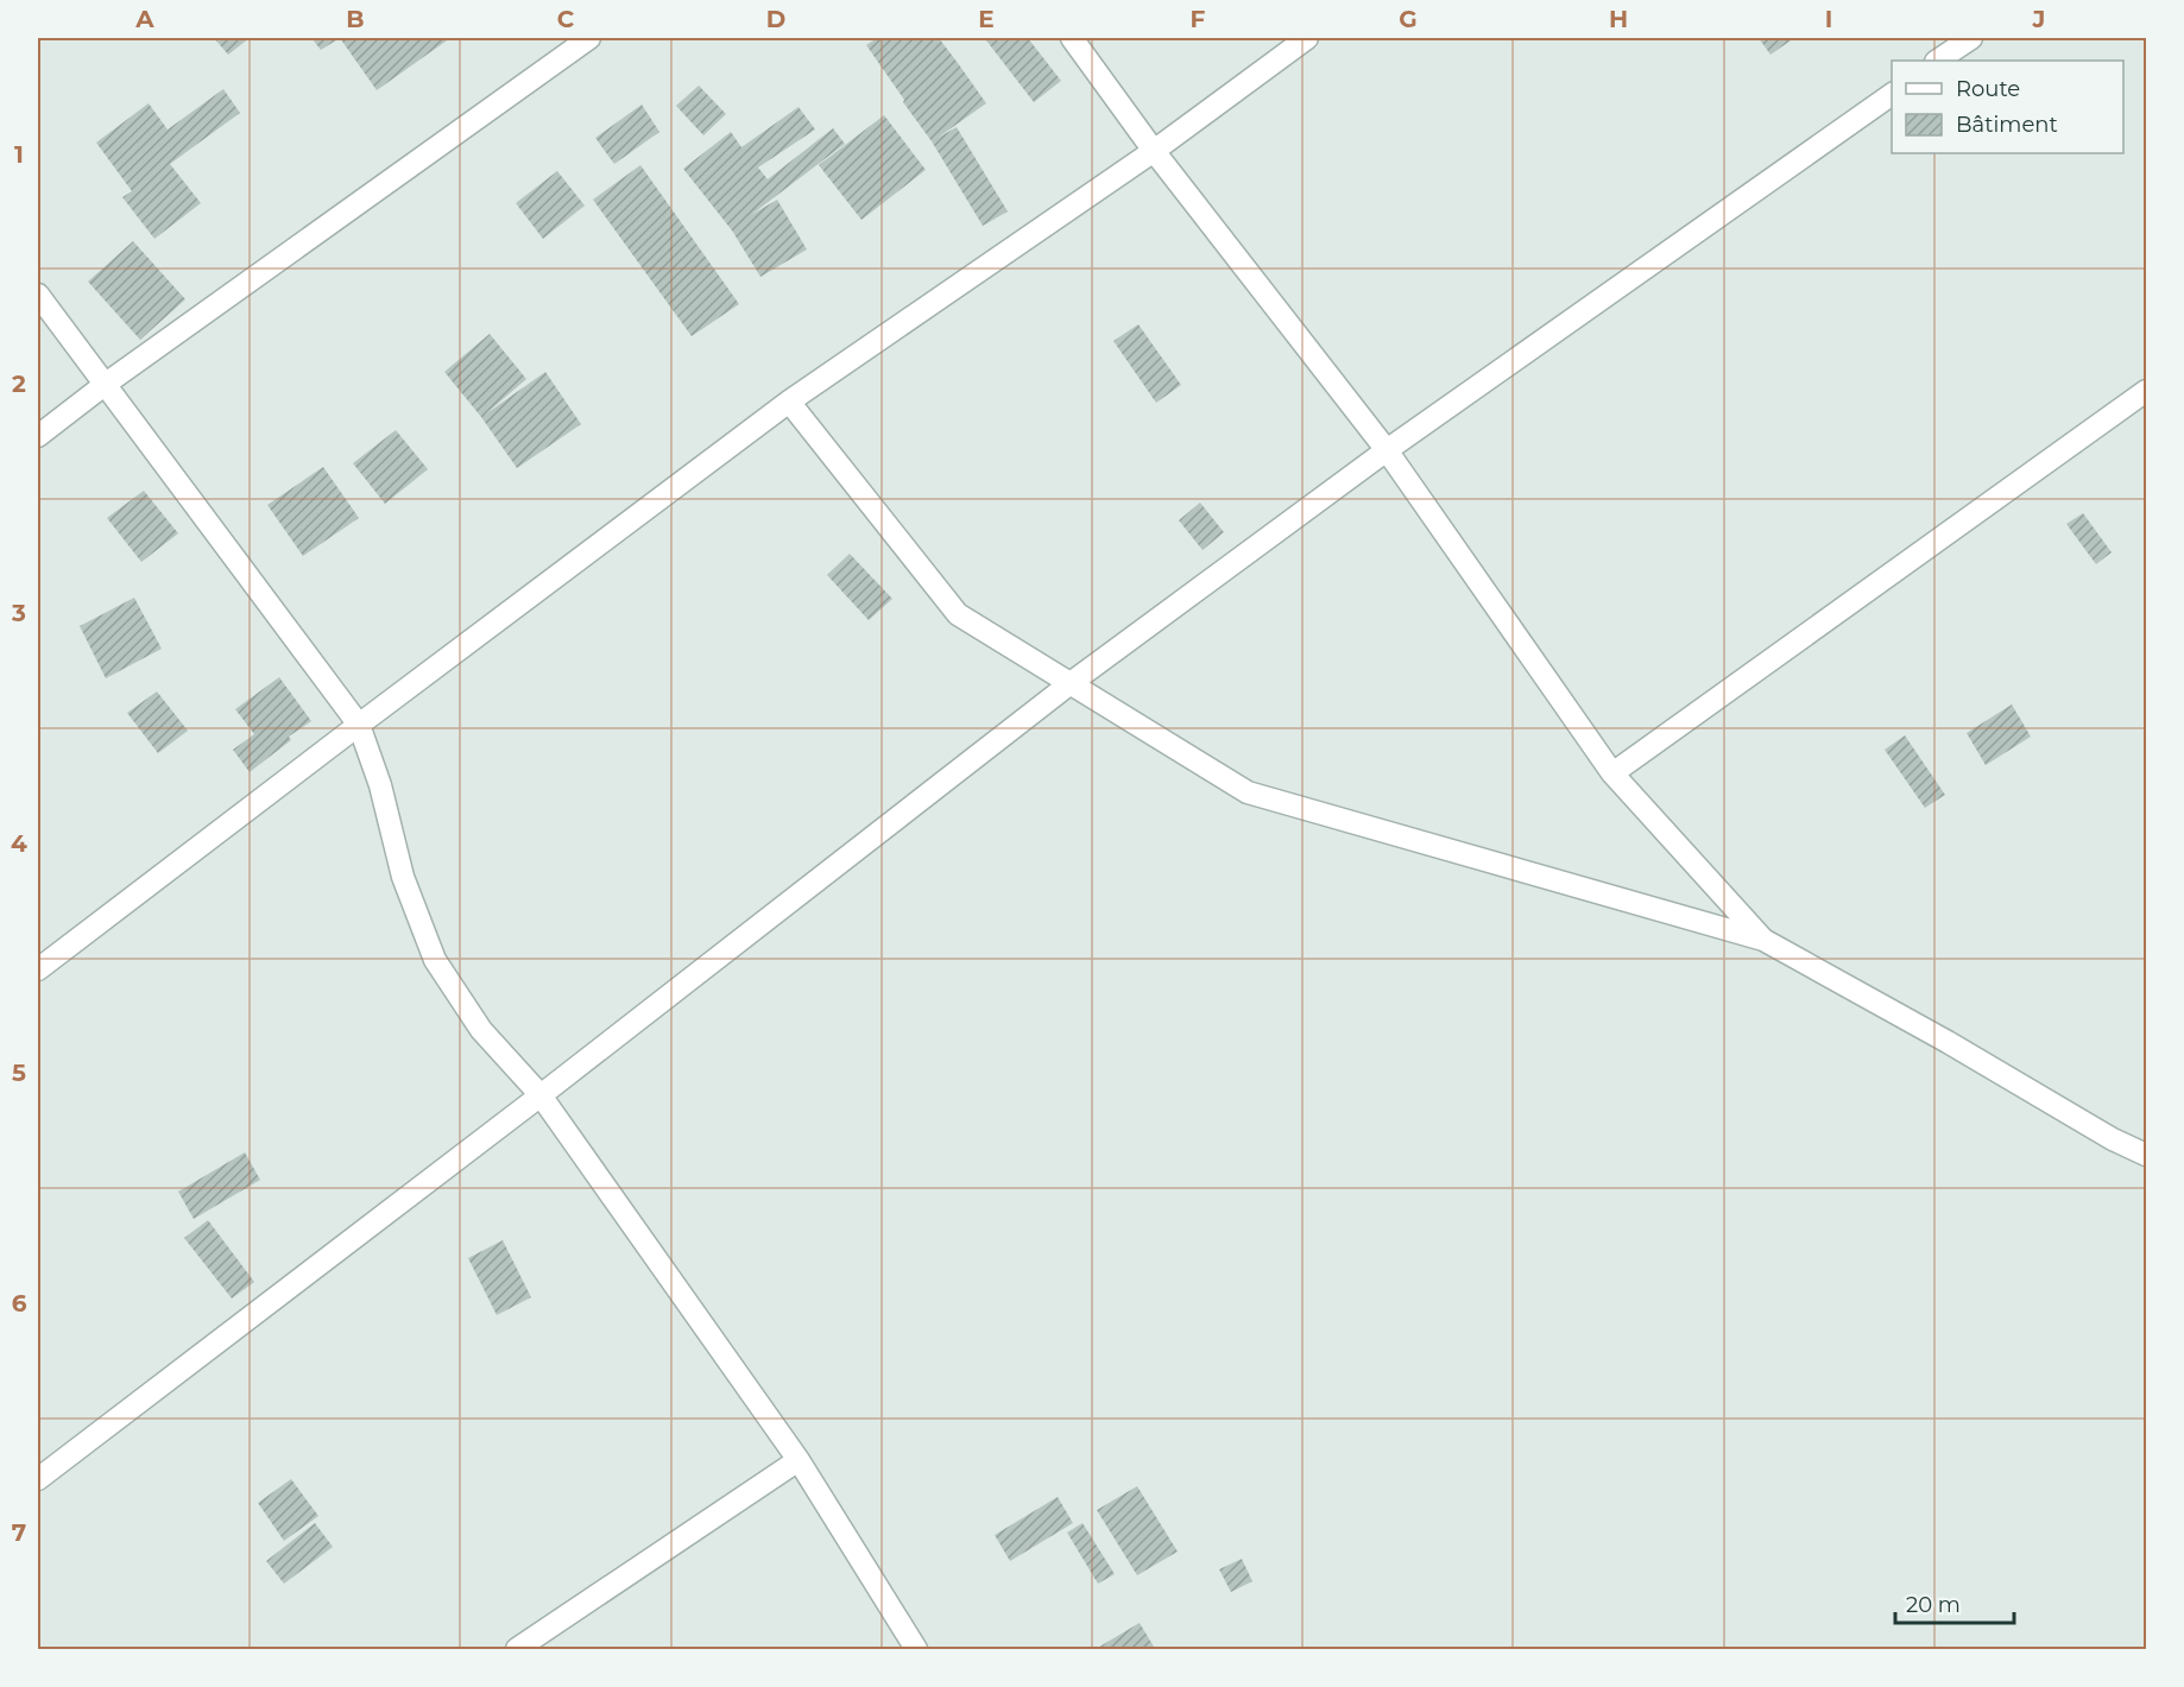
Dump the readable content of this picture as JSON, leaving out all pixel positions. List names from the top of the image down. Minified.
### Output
{"legend":["Route","Bâtiment"],"scale_bar":"20 m","grid":{"columns":["A","B","C","D","E","F","G","H","I","J"],"rows":["1","2","3","4","5","6","7"]}}
